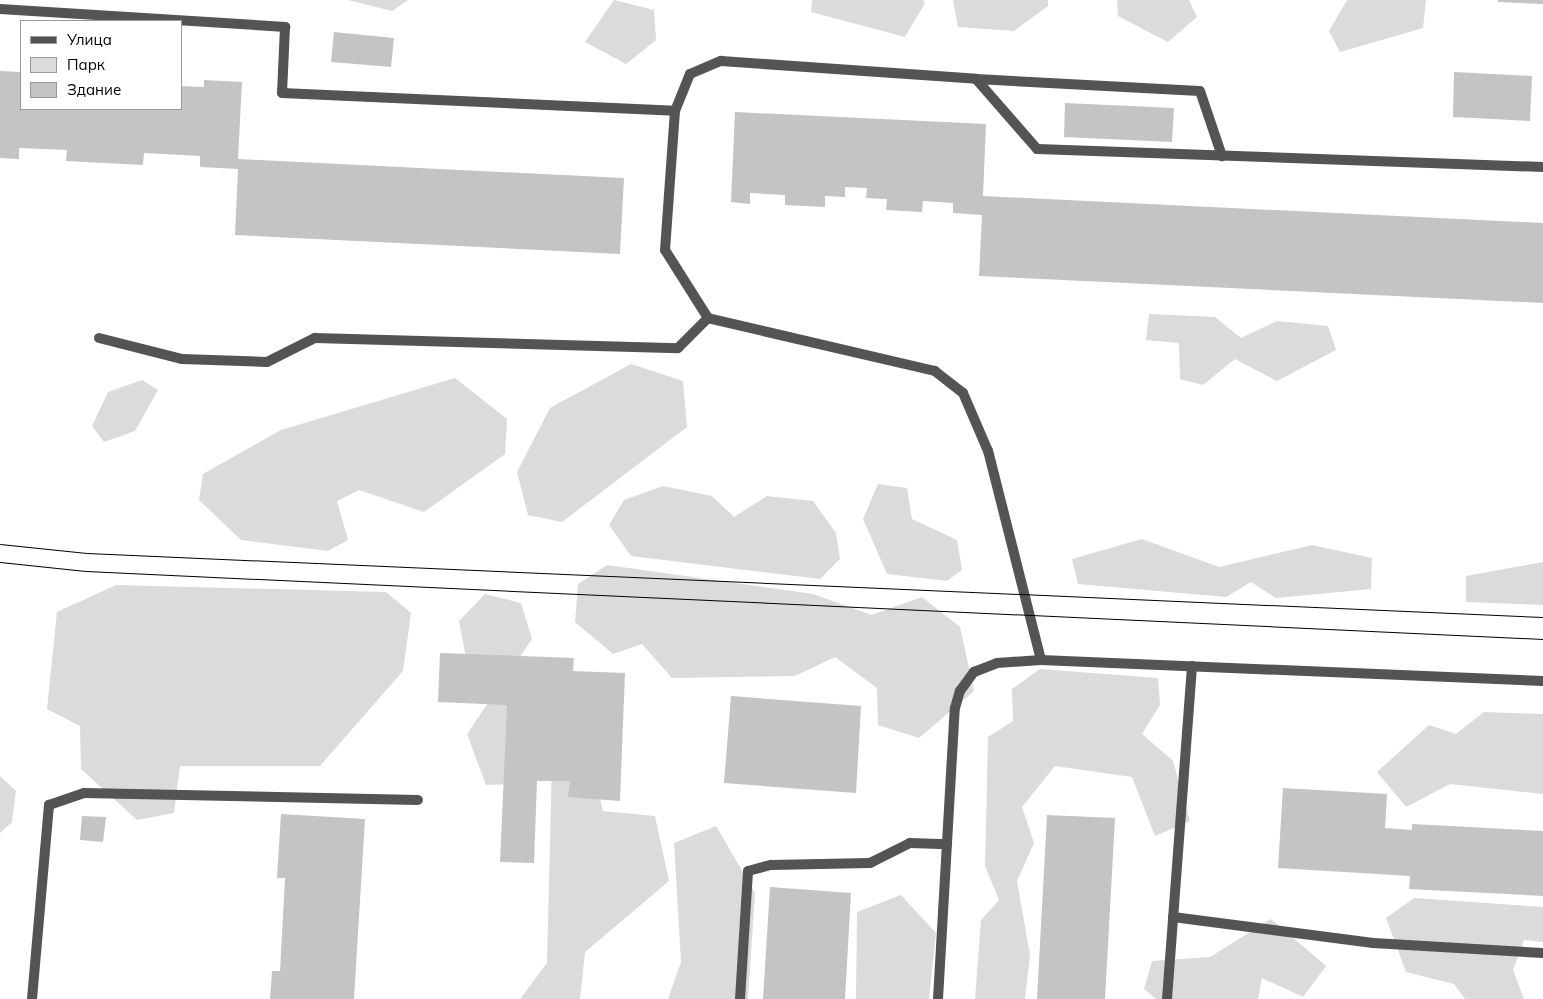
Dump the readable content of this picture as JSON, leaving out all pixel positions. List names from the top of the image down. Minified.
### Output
{"legend":["Улица","Парк","Здание"]}
